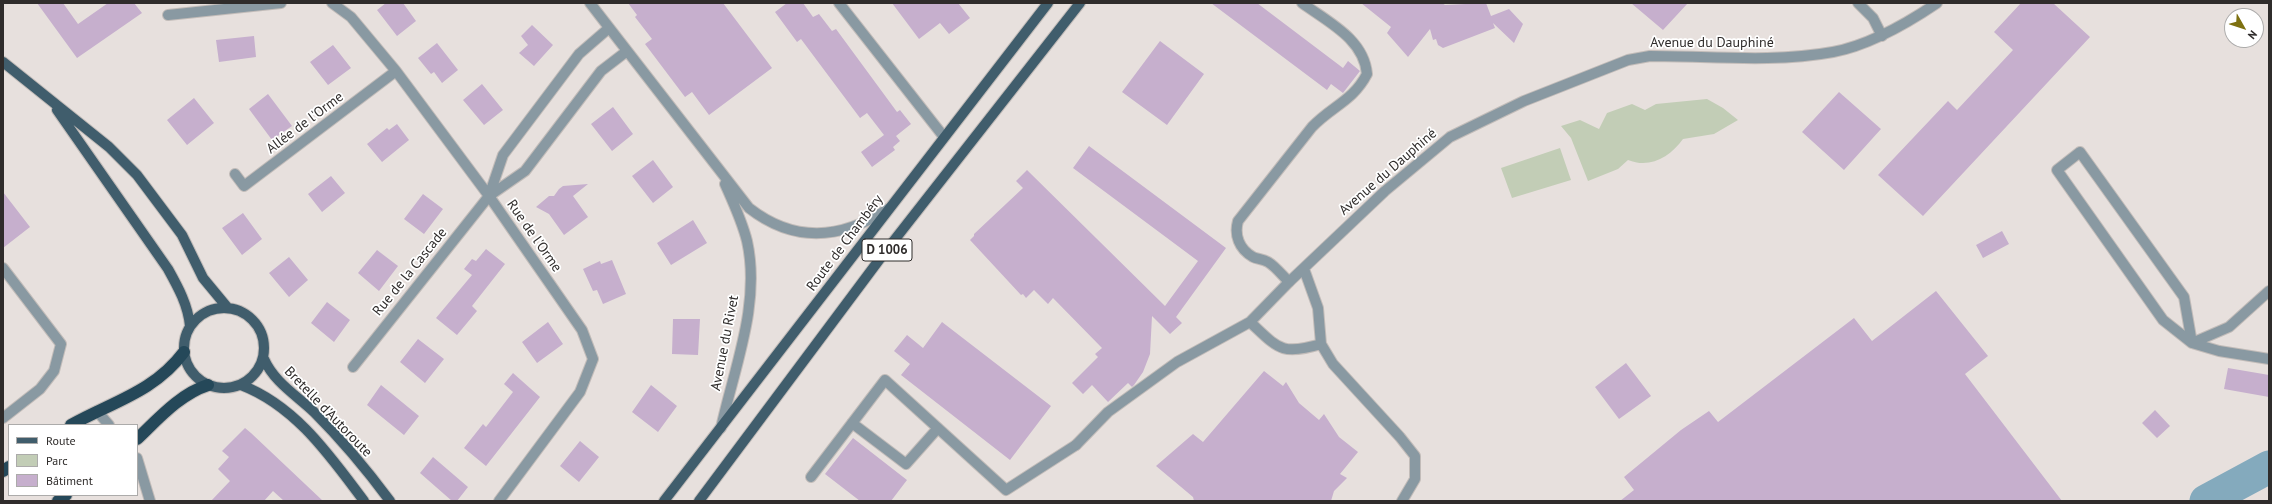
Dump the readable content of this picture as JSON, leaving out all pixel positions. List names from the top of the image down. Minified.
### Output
{"streets":{"main road":["Route de Chambéry","D 1006","Bretelle d'Autoroute"],"street":["Avenue du Dauphiné","Allée de l'Orme","Rue de l'Orme","Rue de la Cascade","Avenue du Rivet"]},"crossings":[["Allée de l'Orme","Rue de l'Orme"],["Rue de l'Orme","Rue de la Cascade"],["Route de Chambéry","Avenue du Rivet"],["Rue de la Cascade","Avenue du Rivet"]],"legend":["Route","Parc","Bâtiment"],"north":"bottom right"}
